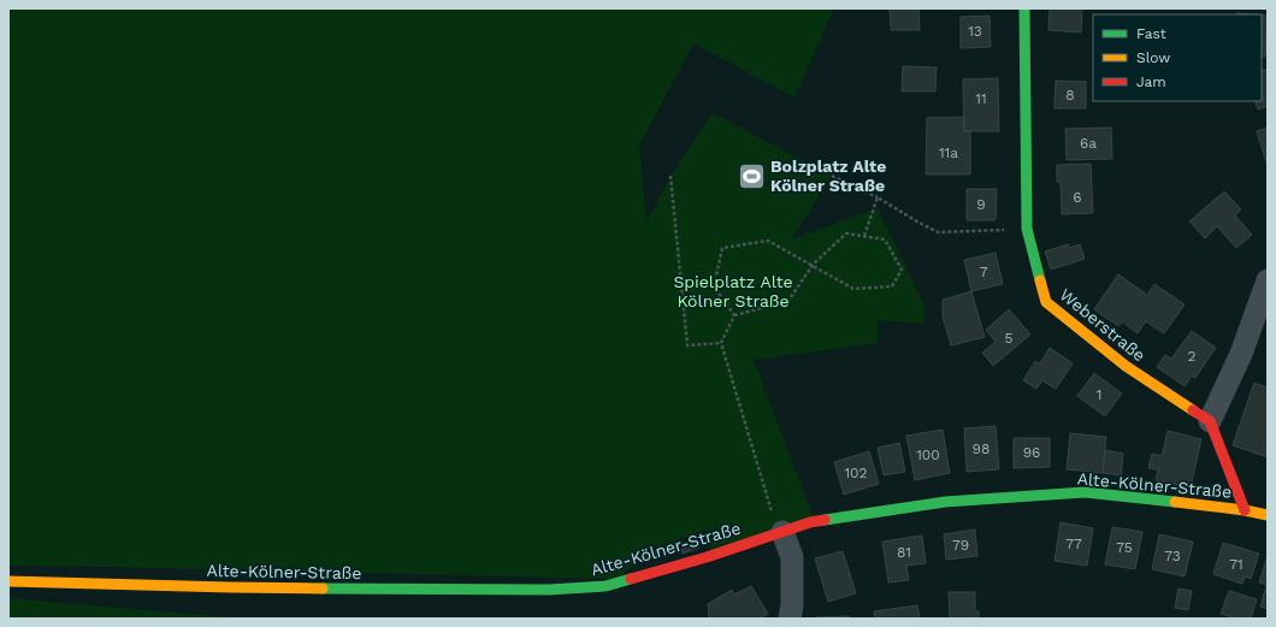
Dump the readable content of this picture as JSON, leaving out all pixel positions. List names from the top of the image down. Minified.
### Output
{"streets":{"street":["Weberstraße","Alte-Kölner-Straße"]},"parks":["Spielplatz Alte Kölner Straße"],"places":{"sports":["Bolzplatz Alte Kölner Straße"]},"house_numbers":["13","8","11","6a","11a","6","9","7","5","2","1","98","96","100","102","77","79","75","81","73","71"],"legend":["Fast","Slow","Jam"]}
